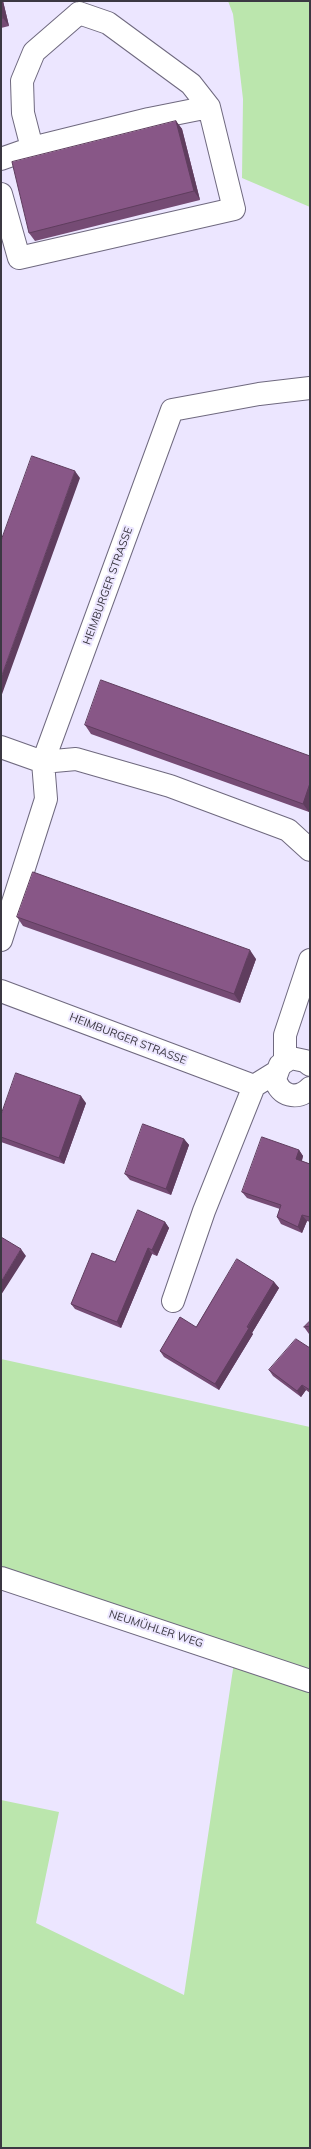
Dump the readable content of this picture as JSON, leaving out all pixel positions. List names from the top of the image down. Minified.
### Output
{"streets":{"street":["HEIMBURGER STRASSE","NEUMÜHLER WEG"]}}
